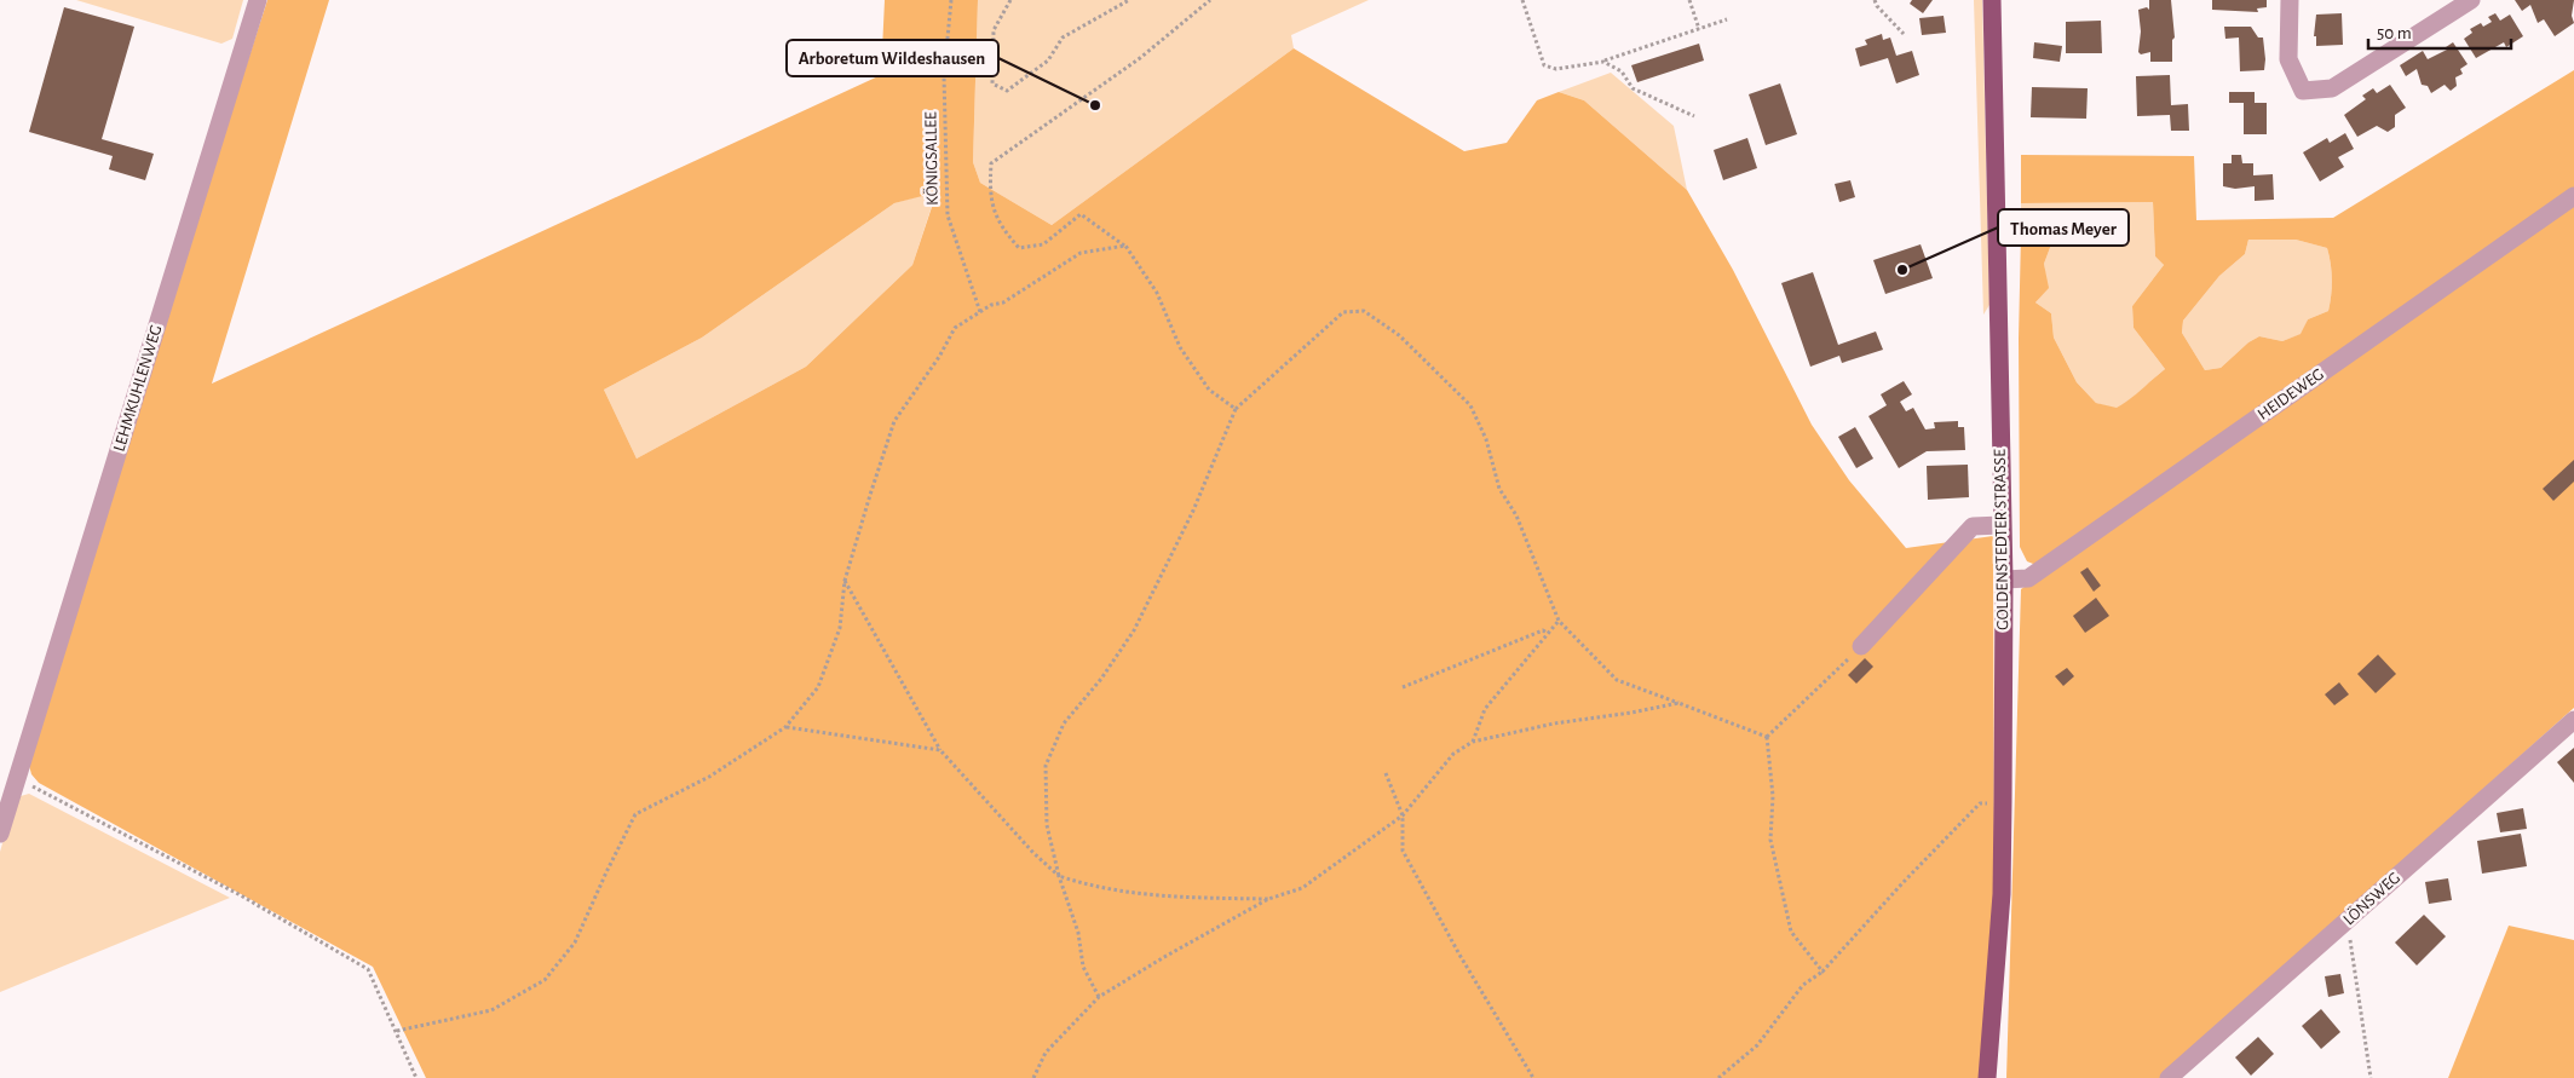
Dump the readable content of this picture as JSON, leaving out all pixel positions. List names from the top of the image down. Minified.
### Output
{"streets":{"main road":["GOLDENSTEDTER STRASSE"],"street":["LEHMKUHLENWEG","HEIDEWEG","LÖNSWEG"],"path":["KÖNIGSALLEE"]},"crossings":[["HEIDEWEG","GOLDENSTEDTER STRASSE"]],"places":["Arboretum Wildeshausen","Thomas Meyer"],"scale_bar":"50 m"}
